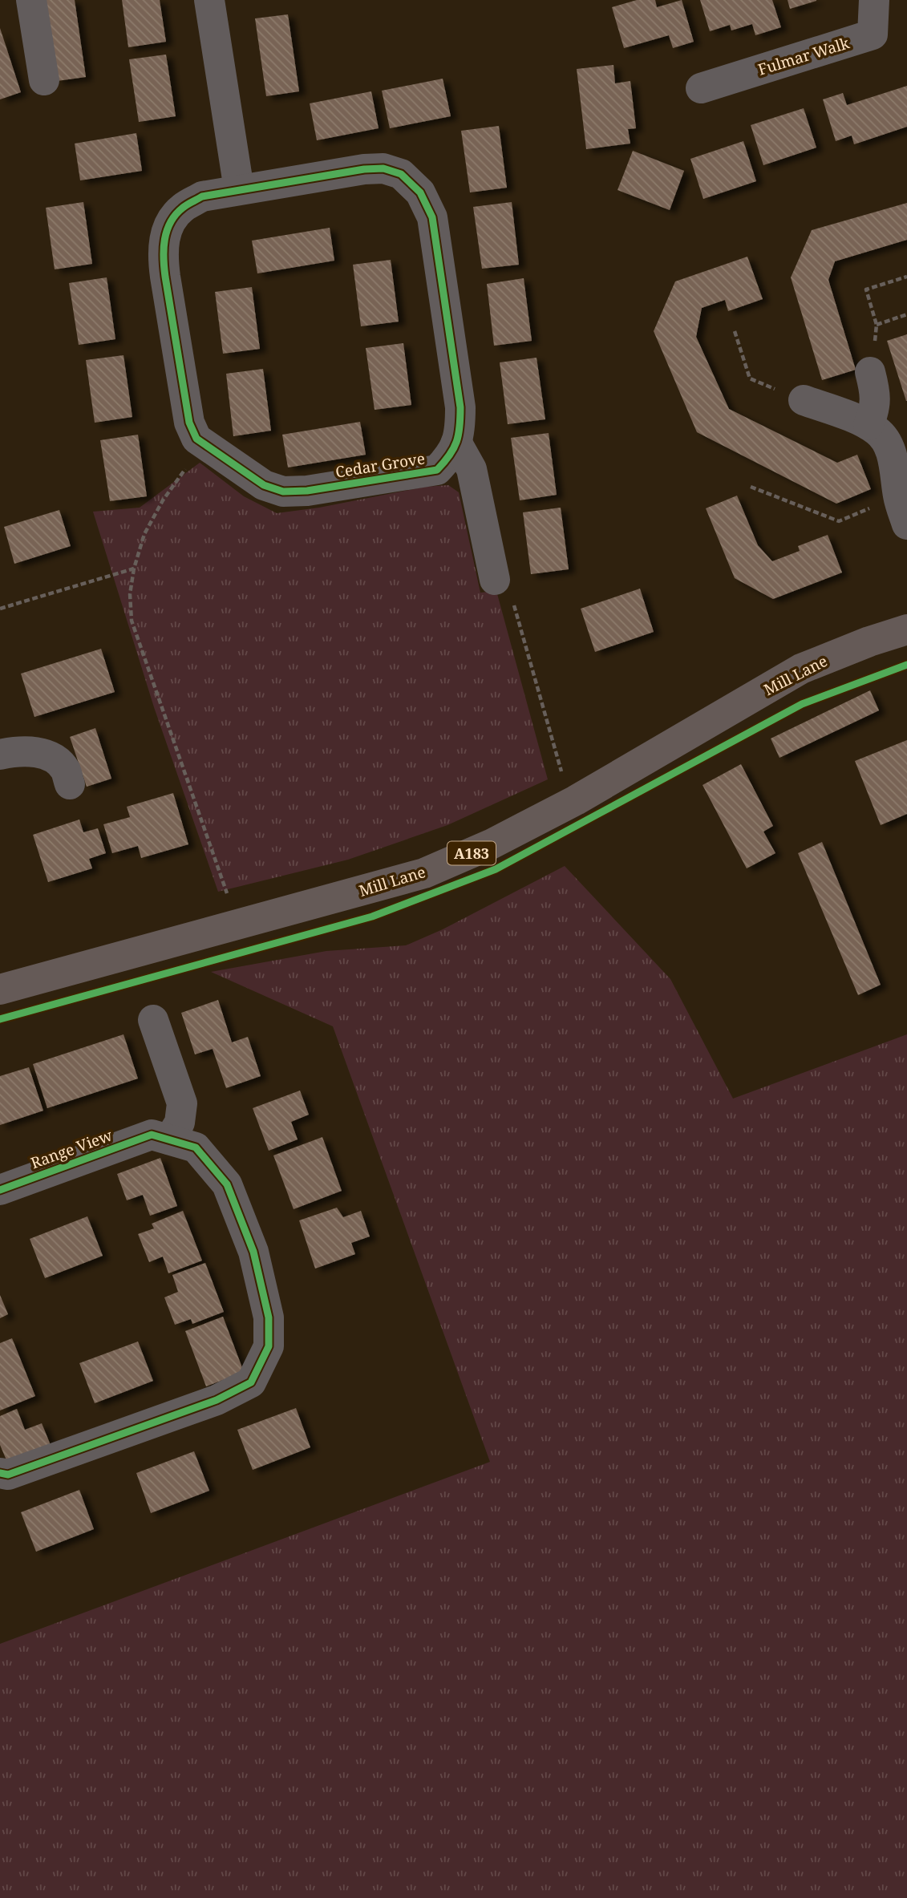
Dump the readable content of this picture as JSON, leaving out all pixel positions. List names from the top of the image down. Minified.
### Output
{"streets":{"main road":["Mill Lane","A183"],"street":["Fulmar Walk","Cedar Grove","Range View"]}}
